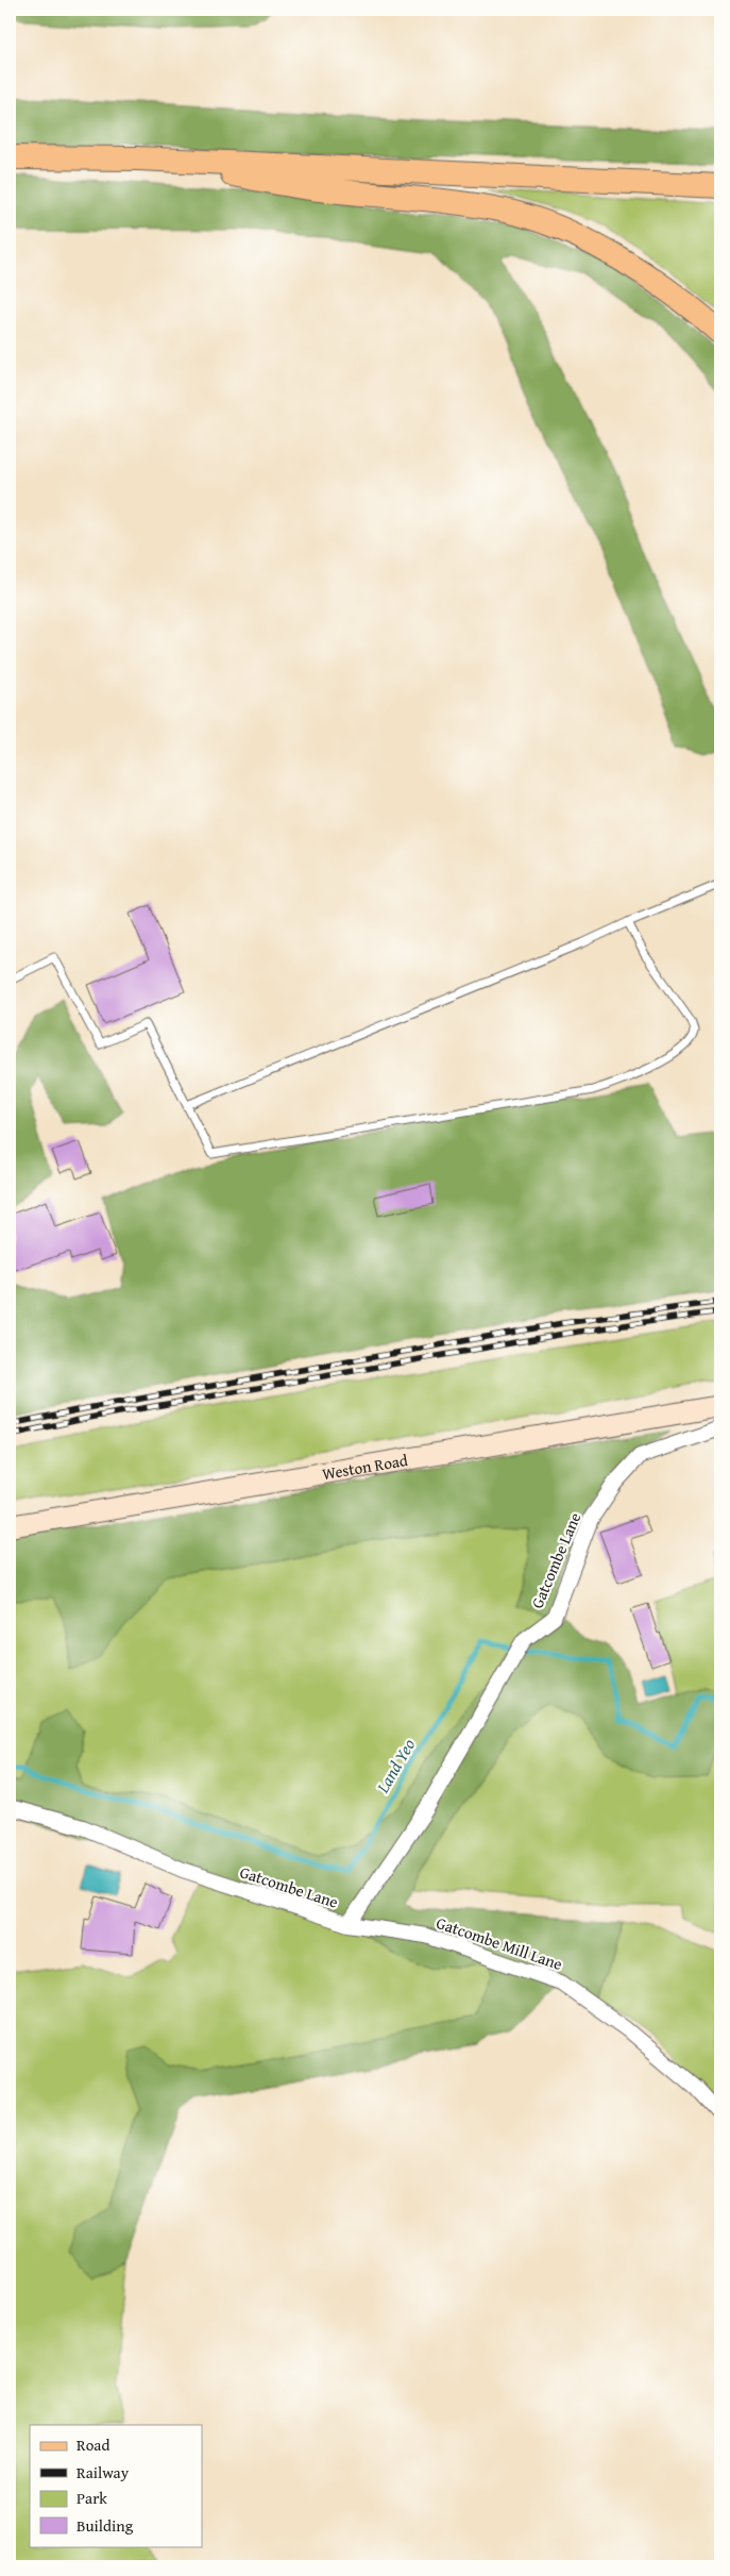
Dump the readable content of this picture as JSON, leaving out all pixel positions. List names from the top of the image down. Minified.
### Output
{"streets":{"street":["Weston Road","Gatcombe Lane","Gatcombe Mill Lane"]},"crossings":[["Gatcombe Lane","Gatcombe Mill Lane"]],"water":["Land Yeo"],"legend":["Road","Railway","Park","Building"]}
